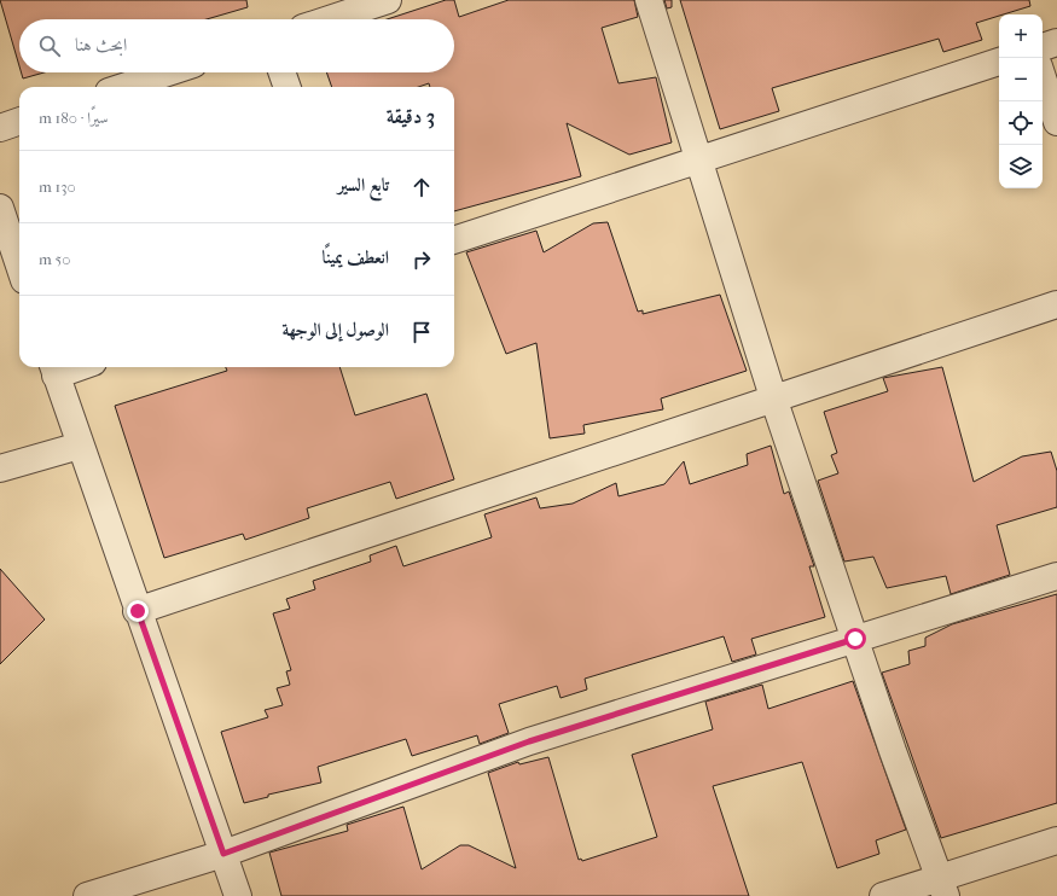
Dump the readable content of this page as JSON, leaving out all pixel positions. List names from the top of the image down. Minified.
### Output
{"page":{"map_buttons":["+","−"],"search":"ابحث هنا","heading":["3 دقيقة","سيرًا · 180 m"],"list":[["تابع السير","130 m"],["انعطف يمينًا","50 m"],"الوصول إلى الوجهة"]}}
